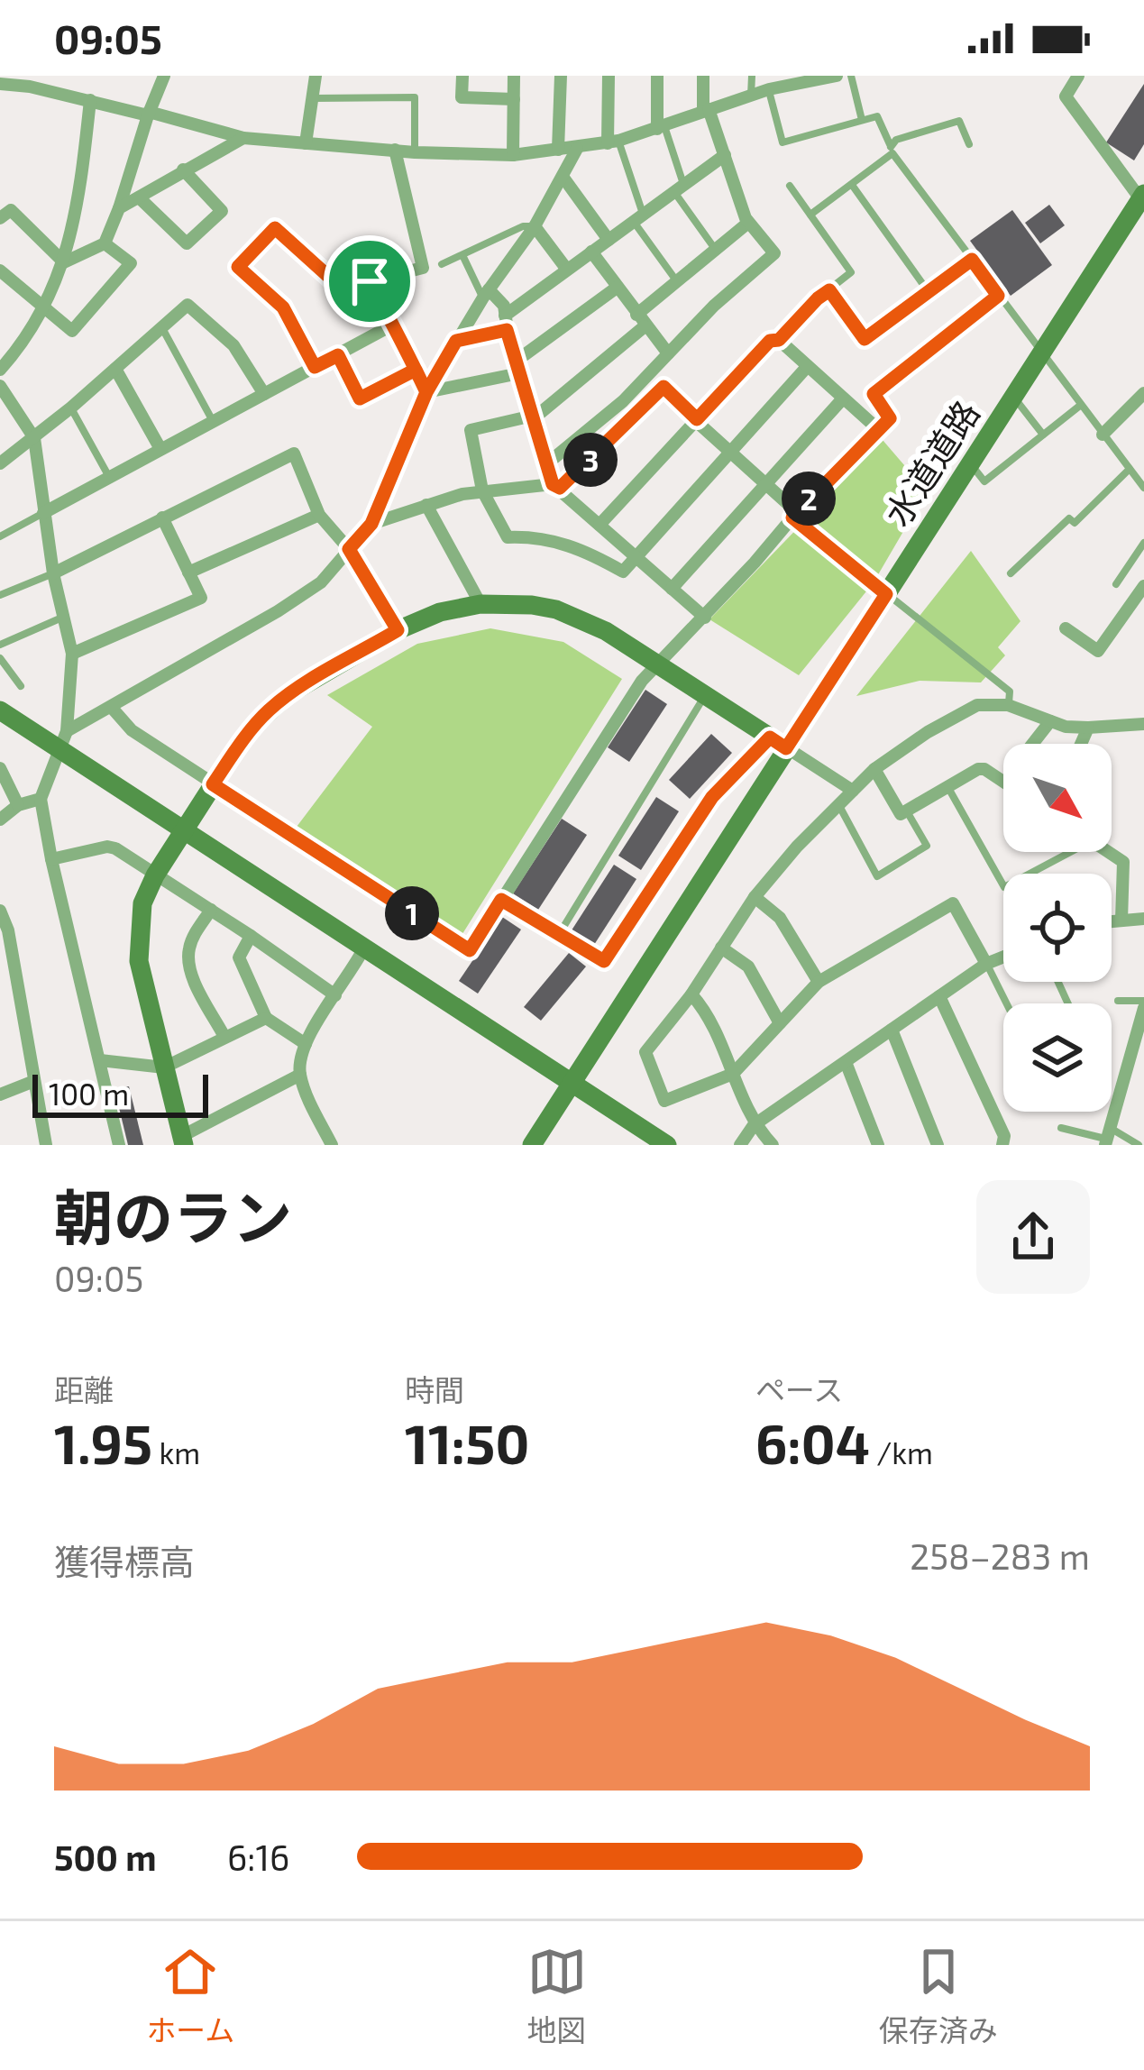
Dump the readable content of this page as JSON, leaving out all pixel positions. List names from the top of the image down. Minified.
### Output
{"streets":{"street":["水道道路"]},"scale_bar":"100 m","north":"bottom right","page":{"status":"09:05","pins":["3","2","1"],"scale":"100 m","heading":["朝のラン","09:05"],"stats":[["距離","1.95 km"],["時間","11:50"],["ペース","6:04 /km"]],"chart":["獲得標高","258–283 m"],"list":[{"name":"500 m","note":"6:16"}],"tabs":["ホーム","地図","保存済み"]}}
